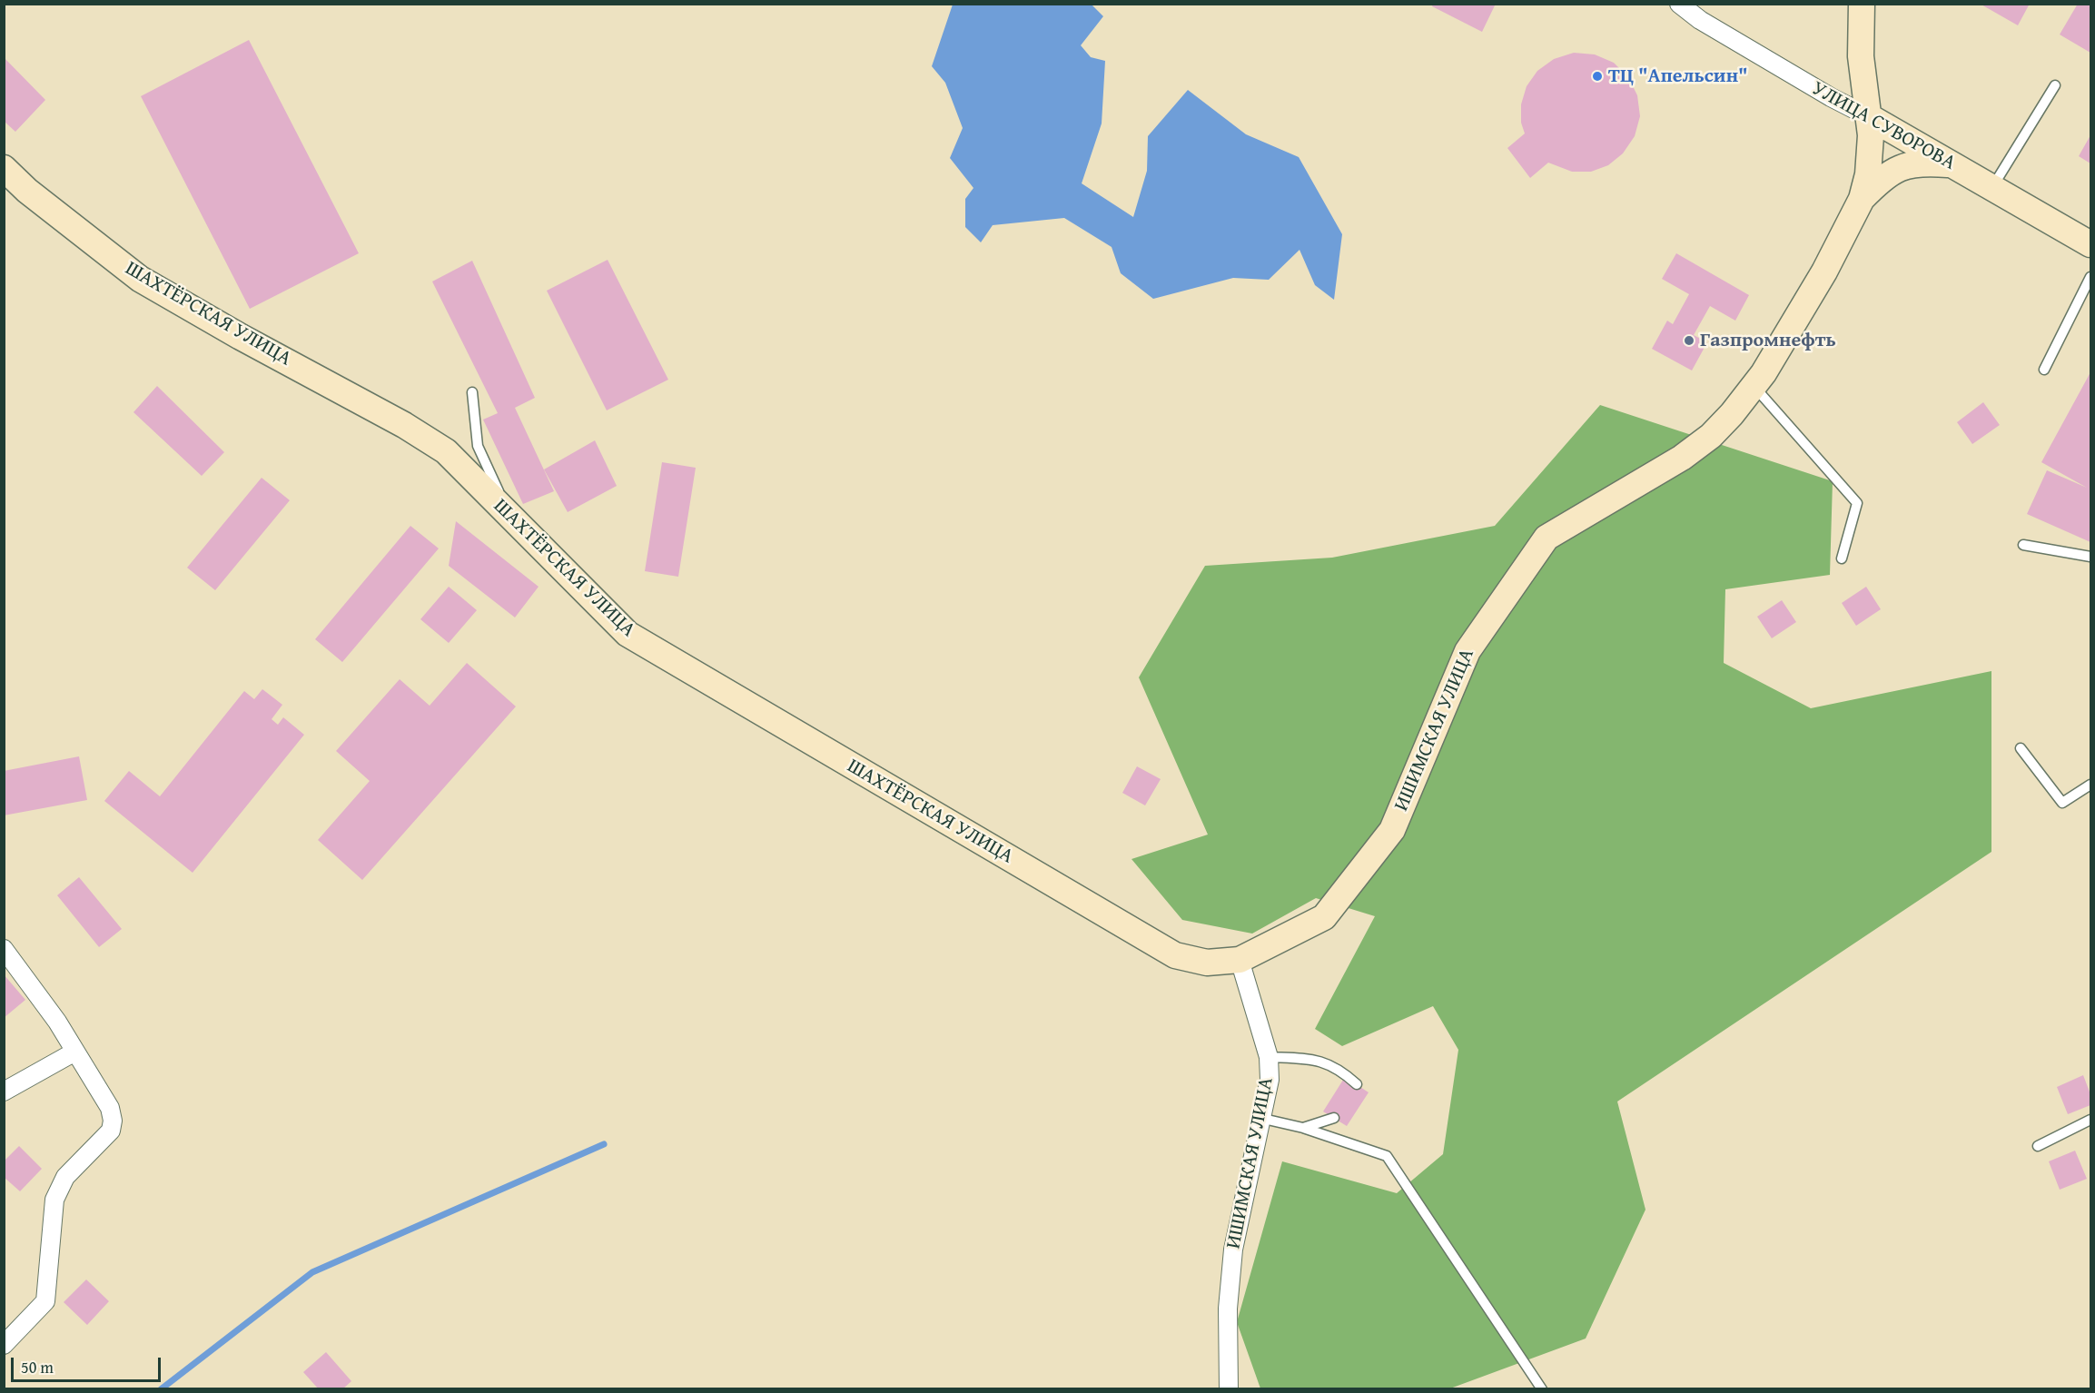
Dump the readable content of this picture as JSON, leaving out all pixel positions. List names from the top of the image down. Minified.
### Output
{"streets":{"main road":["УЛИЦА СУВОРОВА","ШАХТЁРСКАЯ УЛИЦА","ИШИМСКАЯ УЛИЦА"]},"crossings":[["УЛИЦА СУВОРОВА","ИШИМСКАЯ УЛИЦА"],["ШАХТЁРСКАЯ УЛИЦА","ИШИМСКАЯ УЛИЦА"]],"places":["ТЦ \"Апельсин\"","Газпромнефть"],"scale_bar":"50 m"}
